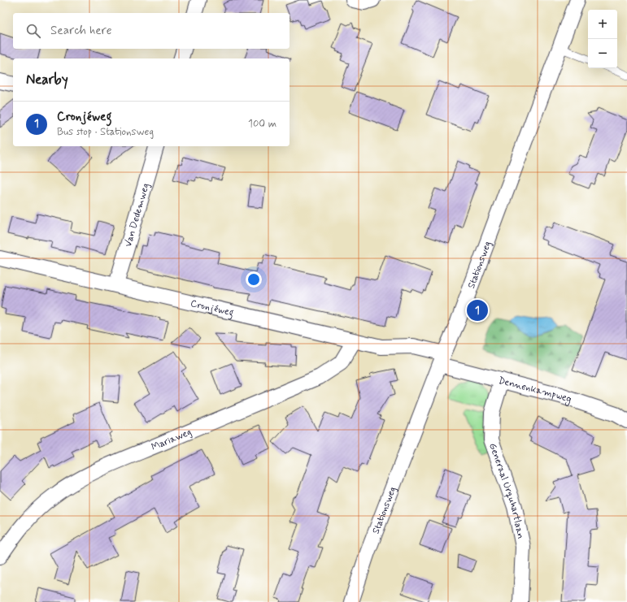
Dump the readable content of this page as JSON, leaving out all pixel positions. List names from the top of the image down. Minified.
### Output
{"streets":{"street":["Van Dedemweg","Stationsweg","Cronjéweg","Dennenkampweg","Mariaweg","Generaal Urquhartlaan"]},"crossings":[["Van Dedemweg","Cronjéweg"],["Stationsweg","Cronjéweg"],["Stationsweg","Dennenkampweg"],["Cronjéweg","Dennenkampweg"],["Cronjéweg","Mariaweg"],["Dennenkampweg","Generaal Urquhartlaan"]],"page":{"map_buttons":["+","−"],"search":"Search here","heading":"Nearby","list":[{"mark":"1","name":"Cronjéweg","note":"Bus stop · Stationsweg","value":"100 m"}],"pins":"1"}}
